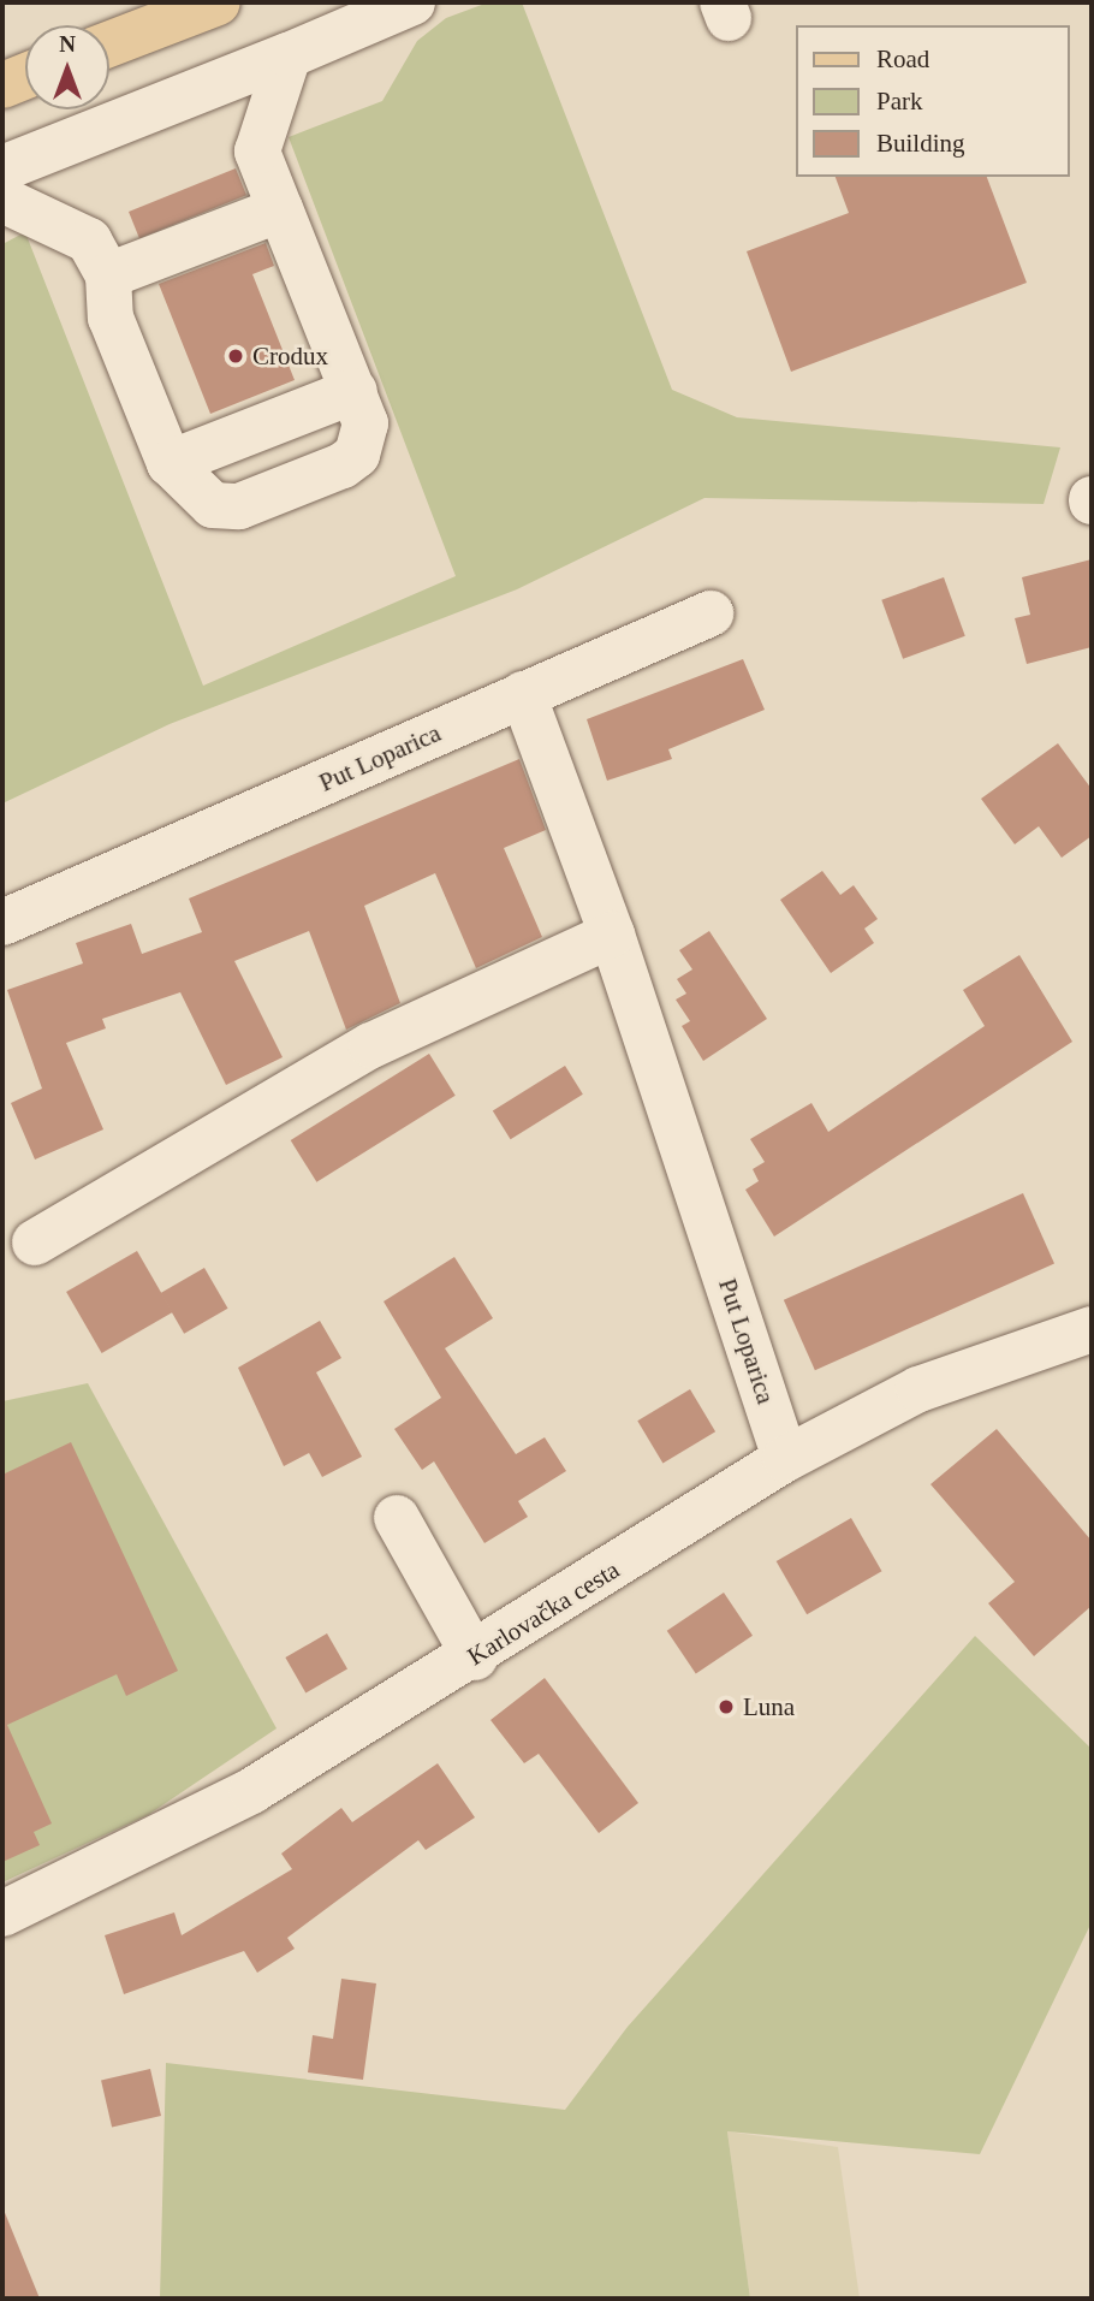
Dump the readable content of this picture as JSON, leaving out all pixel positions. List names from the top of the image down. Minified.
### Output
{"streets":{"street":["Put Loparica","Karlovačka cesta"]},"crossings":[["Put Loparica","Karlovačka cesta"]],"places":["Crodux","Luna"],"legend":["Road","Park","Building"],"north":"top"}
